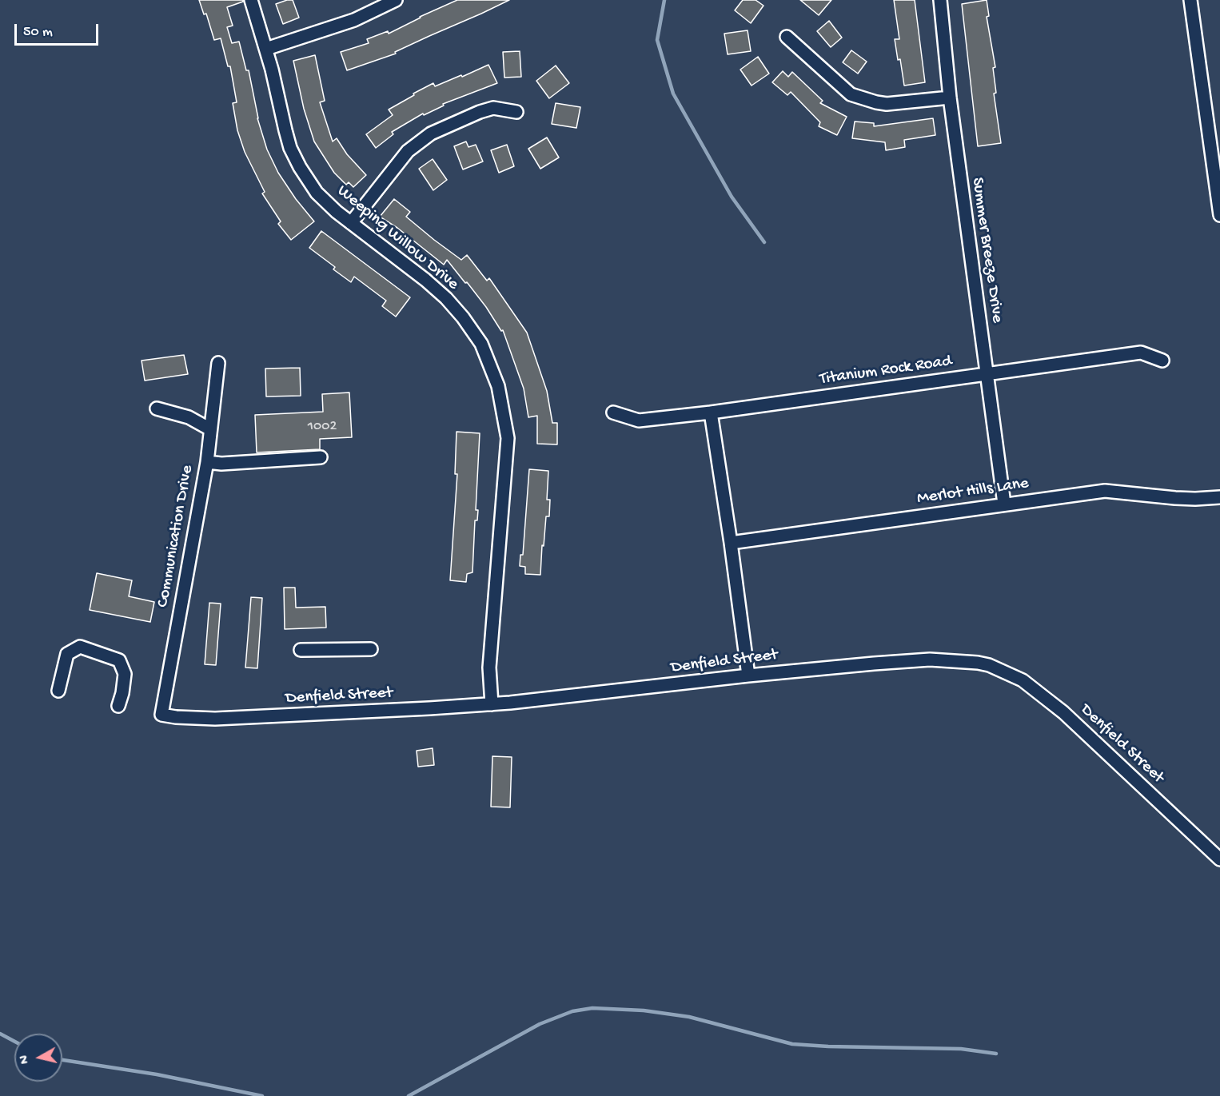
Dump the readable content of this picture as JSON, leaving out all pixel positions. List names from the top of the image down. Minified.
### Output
{"streets":{"street":["Weeping Willow Drive","Summer Breeze Drive","Titanium Rock Road","Merlot Hills Lane","Communication Drive","Denfield Street"]},"crossings":[["Weeping Willow Drive","Denfield Street"],["Summer Breeze Drive","Titanium Rock Road"],["Summer Breeze Drive","Merlot Hills Lane"],["Communication Drive","Denfield Street"]],"house_numbers":["1002"],"scale_bar":"50 m","north":"left"}
